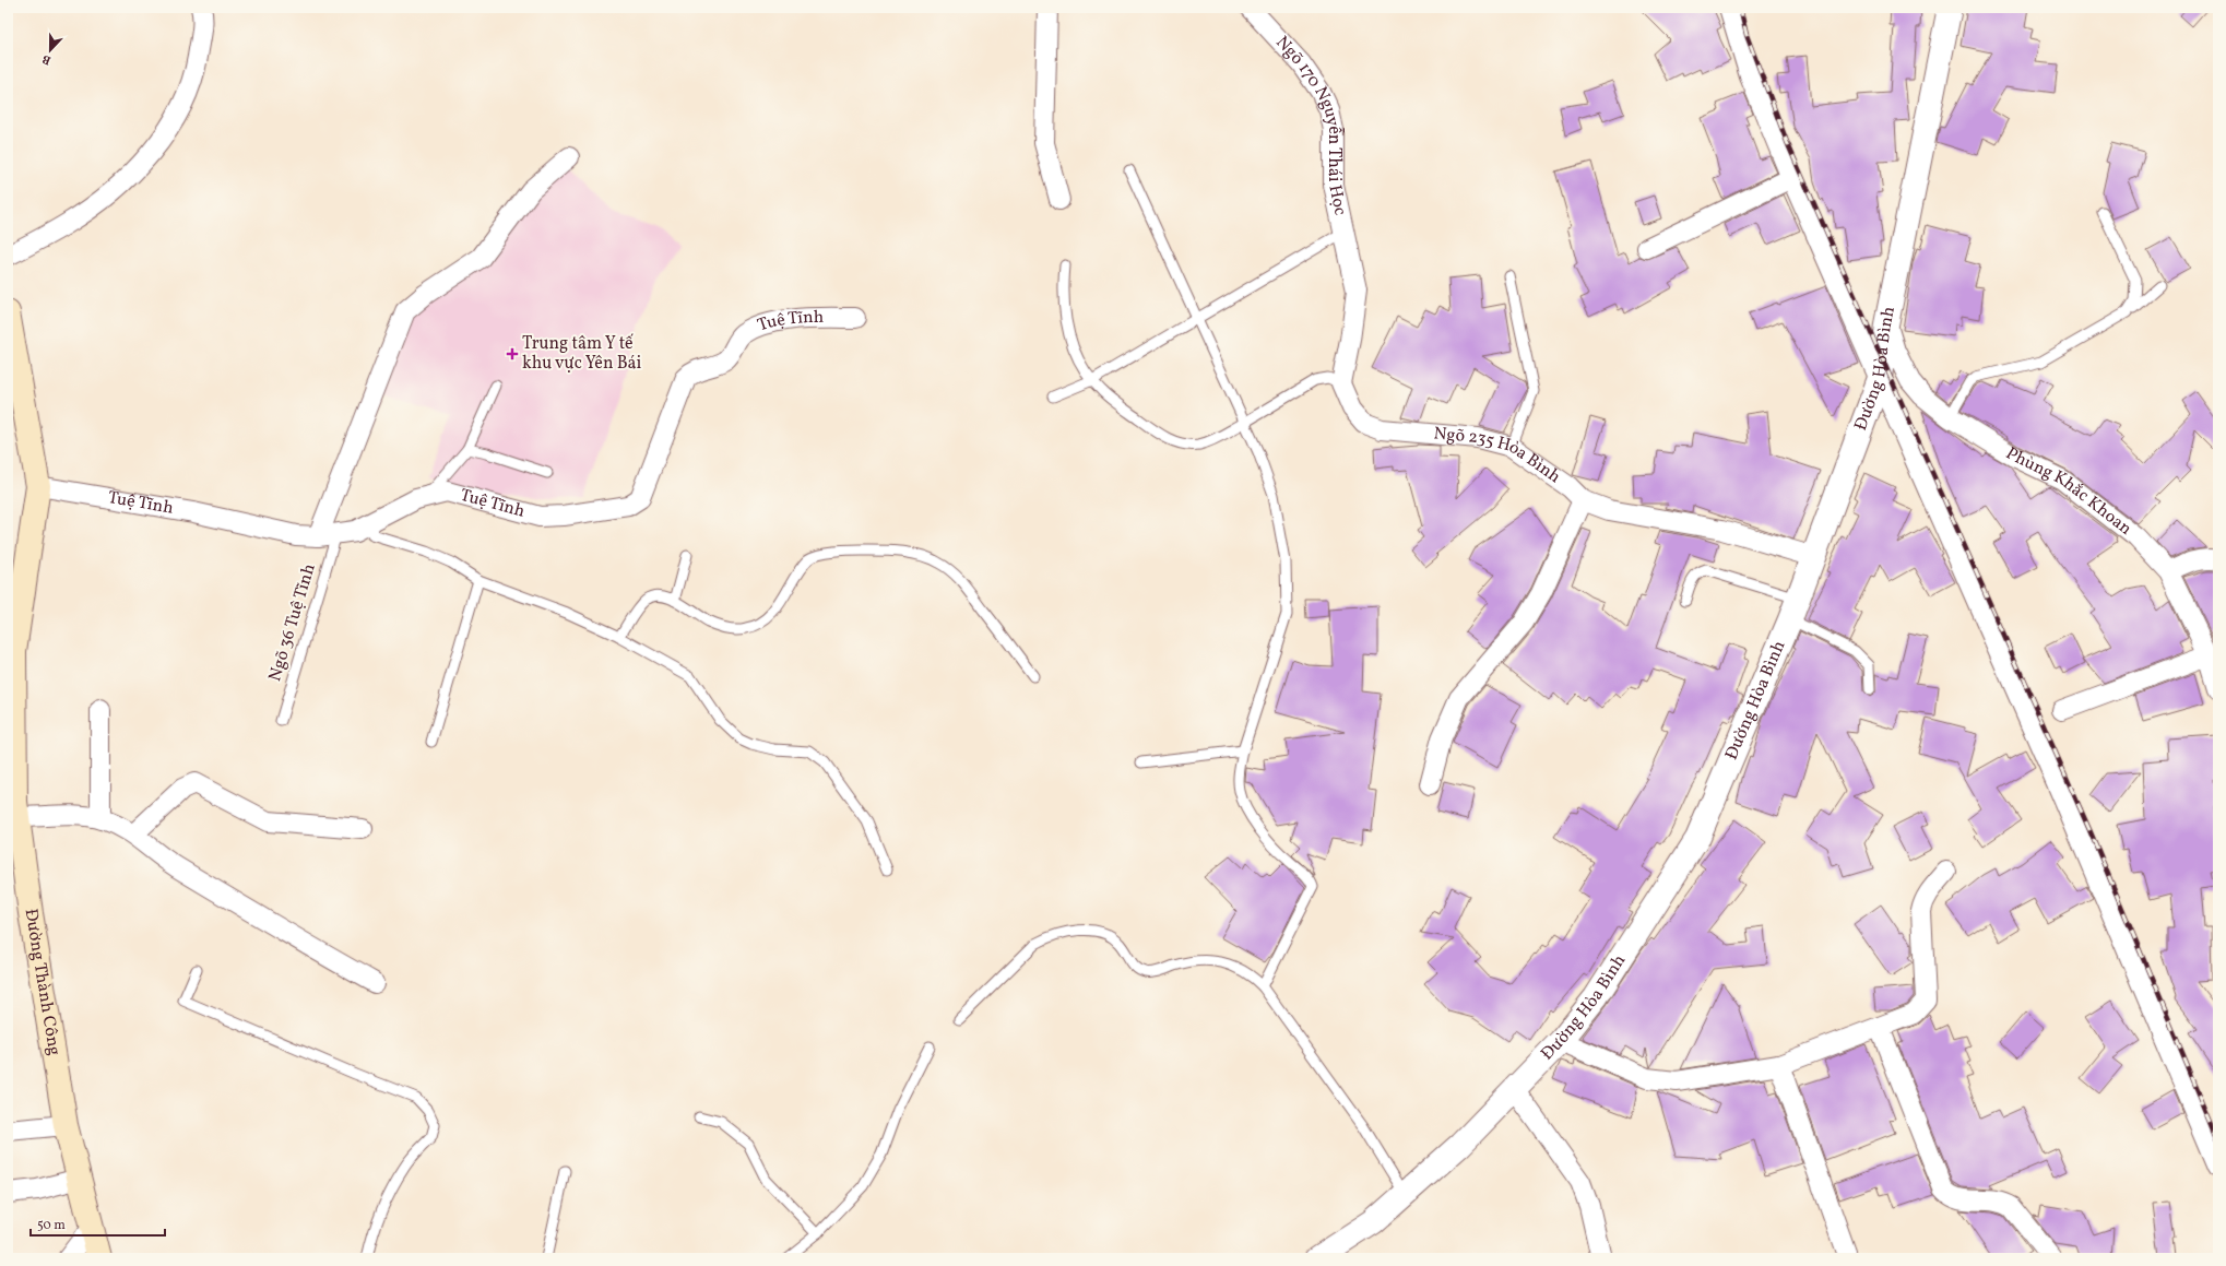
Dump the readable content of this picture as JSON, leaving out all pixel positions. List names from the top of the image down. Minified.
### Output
{"streets":{"main road":["Đường Thành Công"],"street":["Ngõ 170 Nguyễn Thái Học","Tuệ Tĩnh","Đường Hòa Bình","Ngõ 235 Hòa Bình","Phùng Khắc Khoan"],"lane":["Ngõ 36 Tuệ Tĩnh"]},"crossings":[["Tuệ Tĩnh","Ngõ 36 Tuệ Tĩnh"],["Tuệ Tĩnh","Đường Thành Công"],["Đường Hòa Bình","Ngõ 235 Hòa Bình"],["Đường Hòa Bình","Phùng Khắc Khoan"]],"places":{"health":["Trung tâm Y tế khu vực Yên Bái"]},"scale_bar":"50 m","north":"bottom"}
